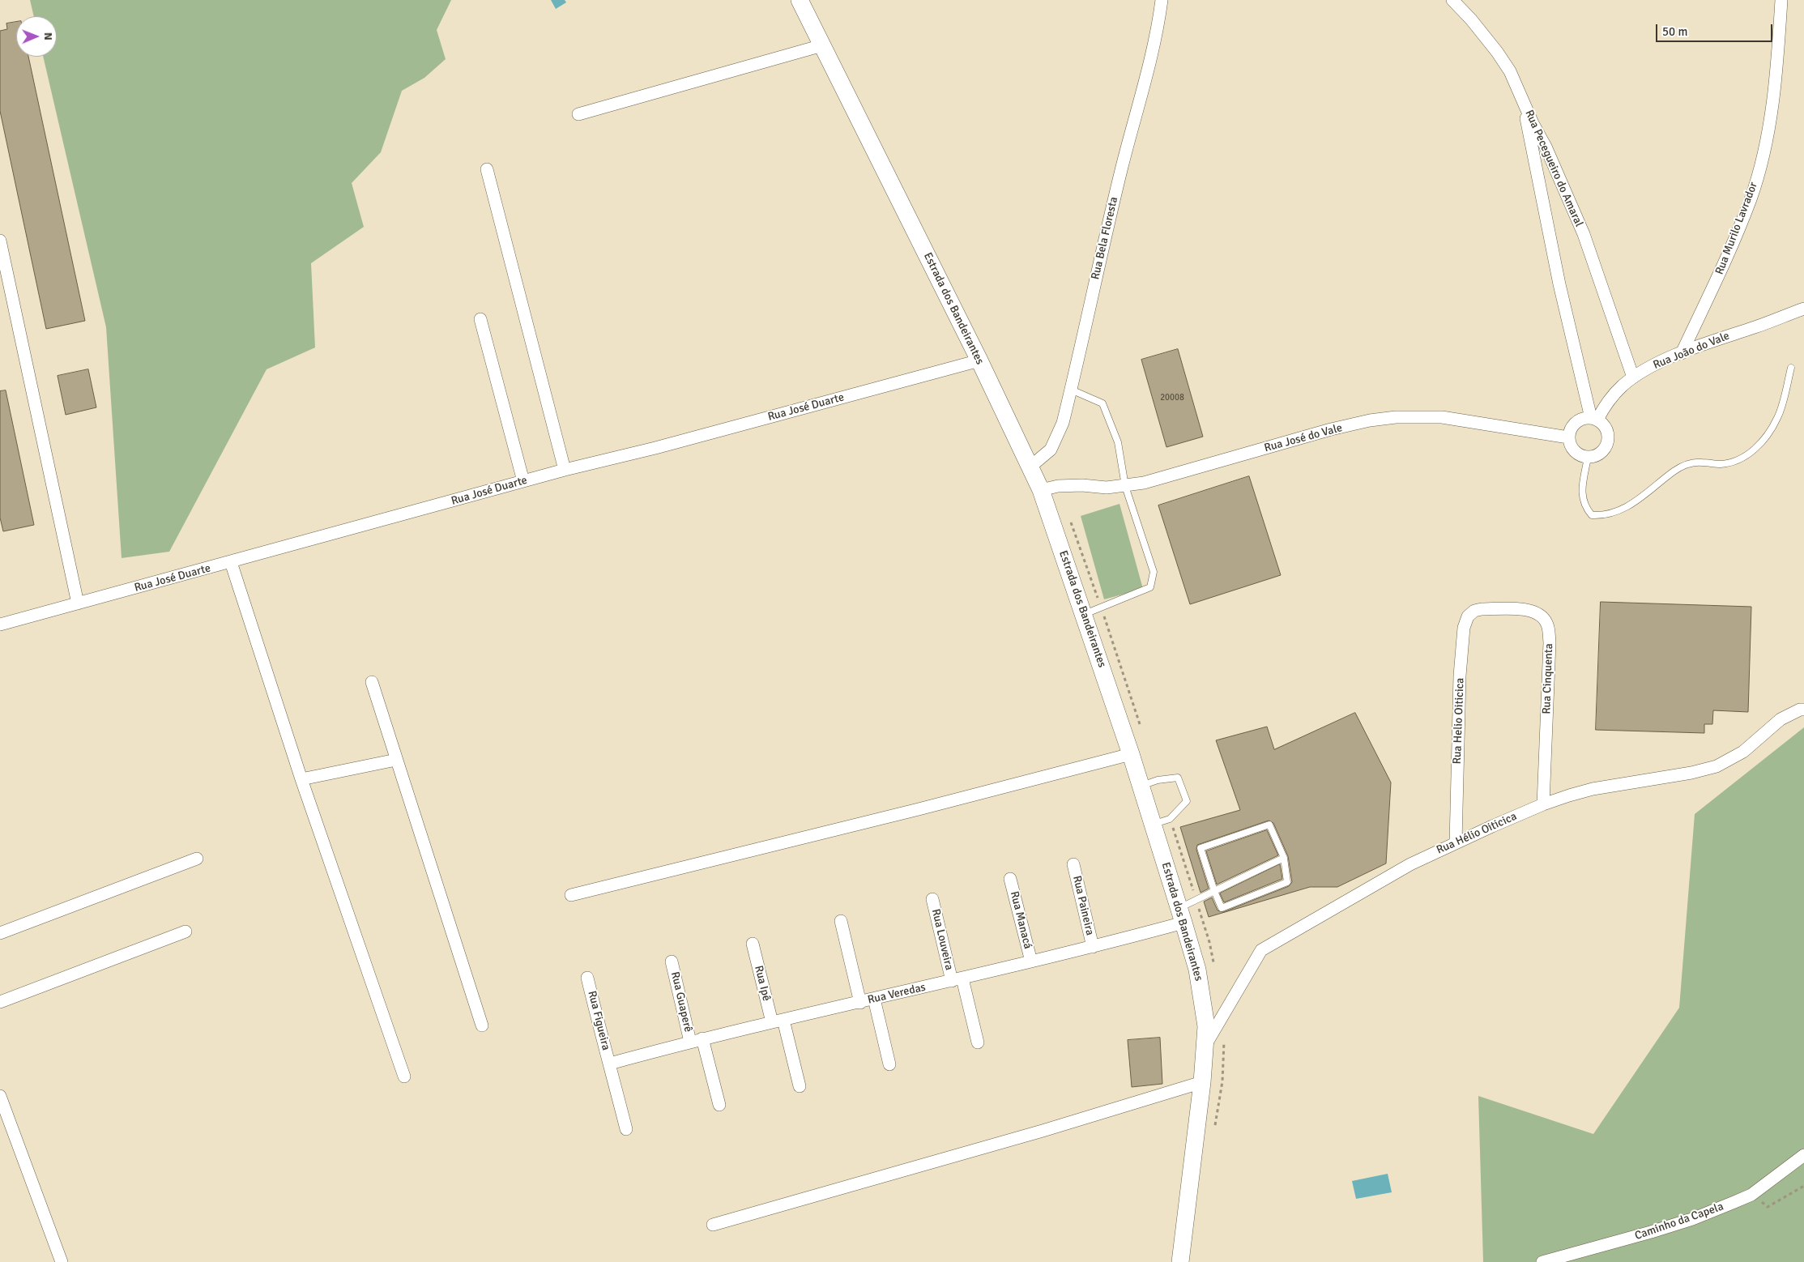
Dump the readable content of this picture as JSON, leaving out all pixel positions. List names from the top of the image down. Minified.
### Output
{"streets":{"main road":["Estrada dos Bandeirantes"],"street":["Rua Pecegueiro do Amaral","Rua Murilo Lavrador","Rua Bela Floresta","Rua João do Vale","Rua José Duarte","Rua José do Vale","Rua Cinquenta","Rua Helio Oiticica","Rua Hélio Oiticica","Rua Paineira","Rua Manacá","Rua Louveira","Rua Ipê","Rua Veredas","Rua Guaperê","Rua Figueira","Caminho da Capela"]},"crossings":[["Rua Pecegueiro do Amaral","Rua João do Vale"],["Rua Murilo Lavrador","Rua João do Vale"],["Rua Bela Floresta","Estrada dos Bandeirantes"],["Estrada dos Bandeirantes","Rua José Duarte"],["Estrada dos Bandeirantes","Rua José do Vale"],["Estrada dos Bandeirantes","Rua Hélio Oiticica"],["Estrada dos Bandeirantes","Rua Veredas"],["Rua João do Vale","Rua José do Vale"],["Rua Cinquenta","Rua Helio Oiticica"],["Rua Cinquenta","Rua Hélio Oiticica"],["Rua Helio Oiticica","Rua Hélio Oiticica"],["Rua Paineira","Rua Veredas"],["Rua Manacá","Rua Veredas"],["Rua Louveira","Rua Veredas"],["Rua Ipê","Rua Veredas"],["Rua Veredas","Rua Guaperê"],["Rua Veredas","Rua Figueira"]],"house_numbers":["20008"],"scale_bar":"50 m","north":"right"}
